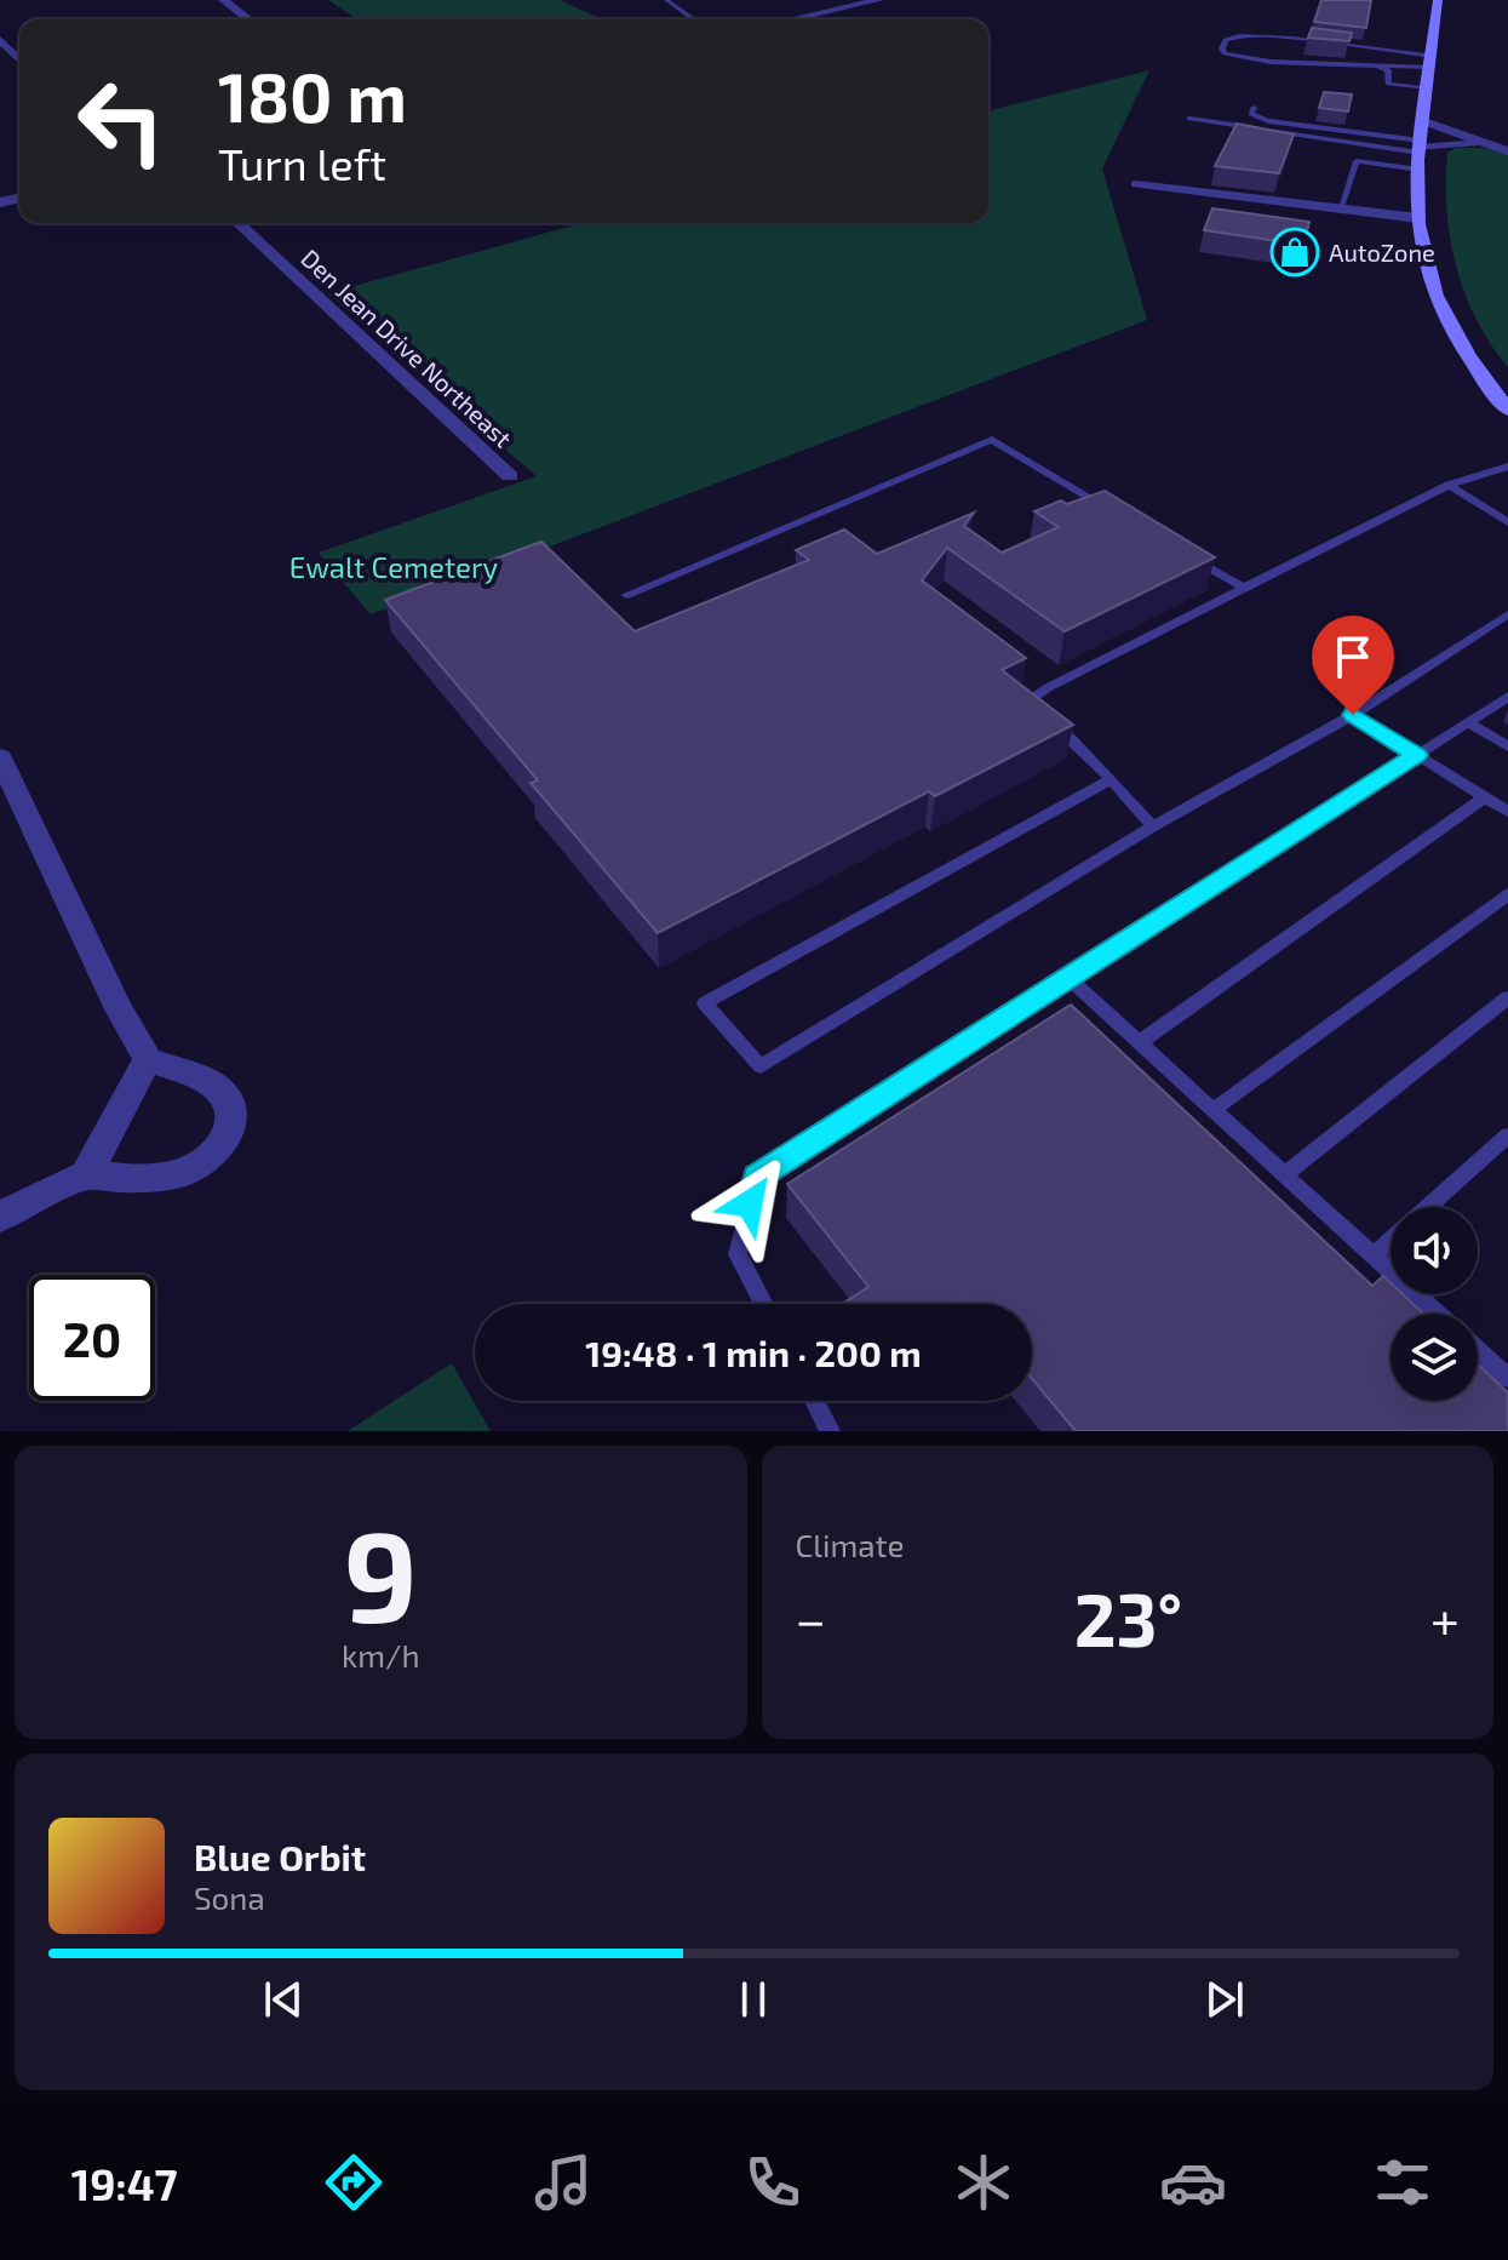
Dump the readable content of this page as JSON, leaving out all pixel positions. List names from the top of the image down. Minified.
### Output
{"streets":{"street":["Den Jean Drive Northeast"]},"parks":["Ewalt Cemetery"],"places":{"shop":["AutoZone"]},"page":{"turn":["180 m","Turn left"],"limit":"20","trip":"19:48 · 1 min · 200 m","tile":[["9","km/h"],"Climate"],"heat":["−","23°","+"],"song":["Blue Orbit","Sona"],"tabs":"19:47"}}
